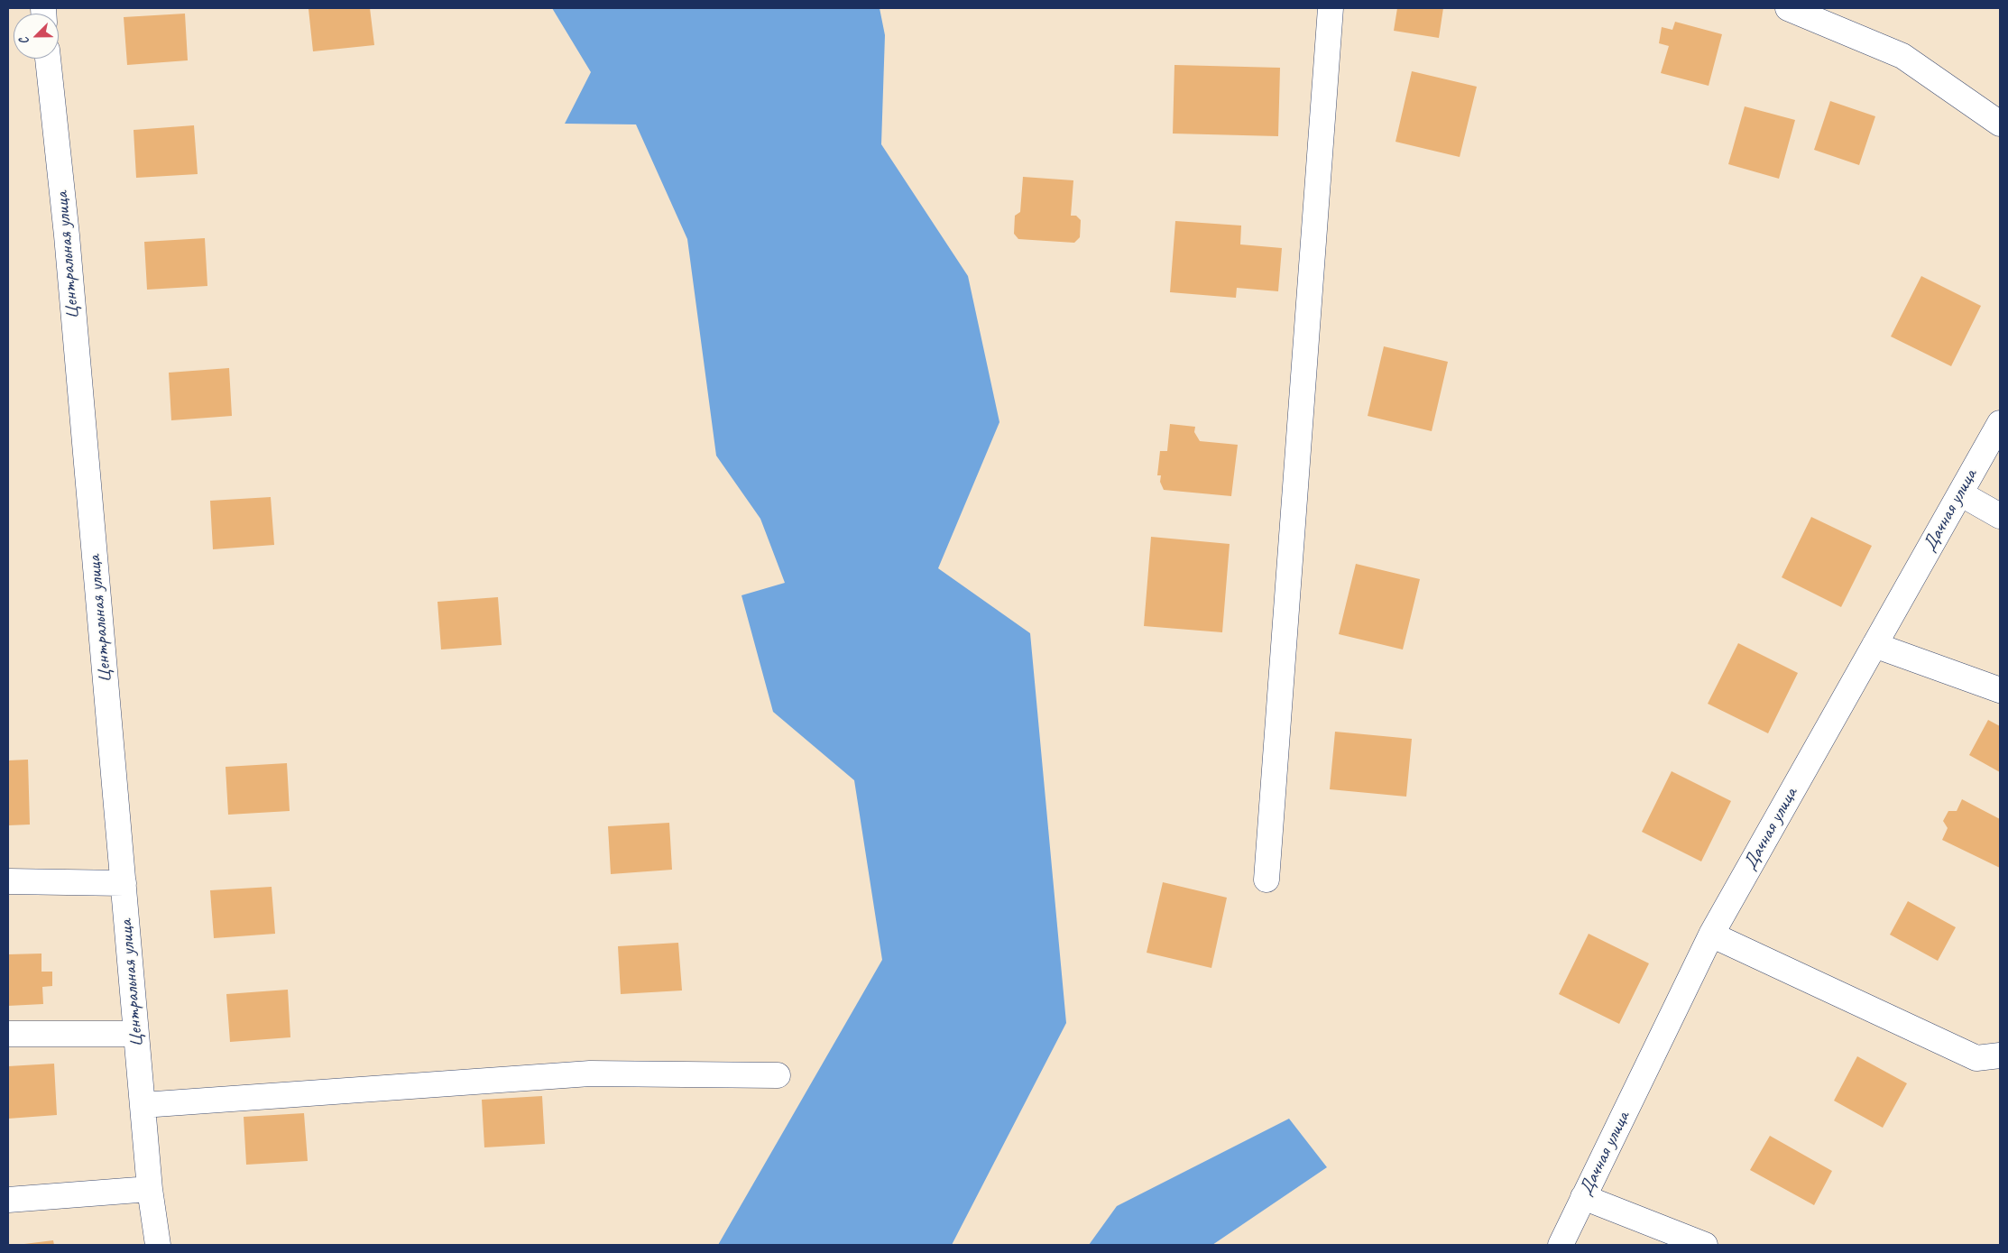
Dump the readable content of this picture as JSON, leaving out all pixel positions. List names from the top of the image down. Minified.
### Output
{"streets":{"street":["Центральная улица","Дачная улица"]},"north":"bottom left"}
